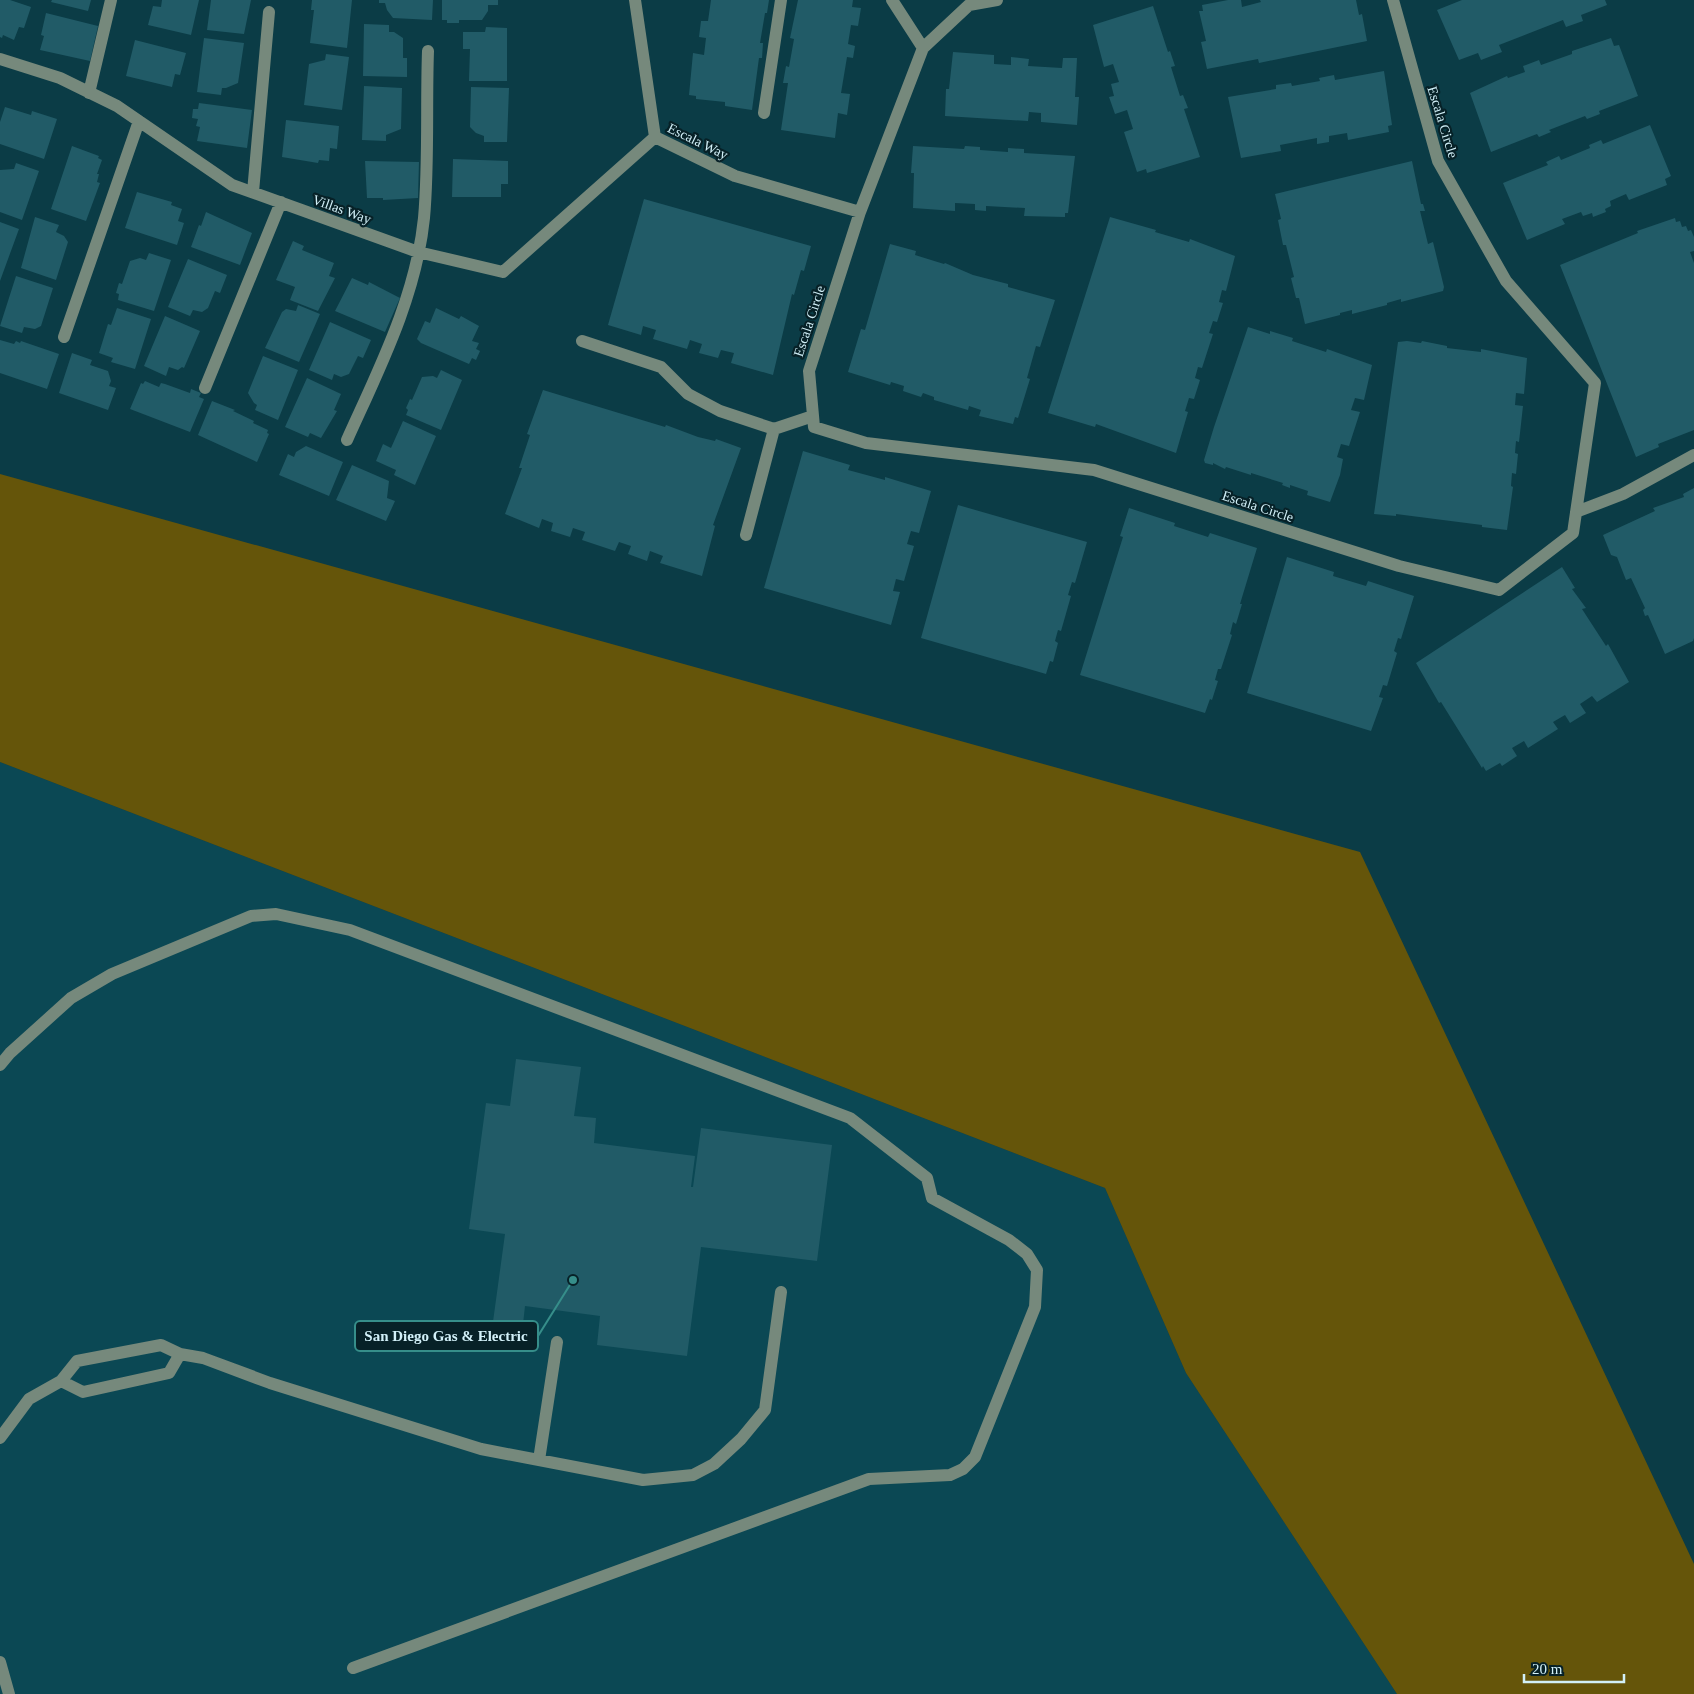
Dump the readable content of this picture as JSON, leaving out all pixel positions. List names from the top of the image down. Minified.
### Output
{"streets":{"street":["Escala Circle","Escala Way","Villas Way"]},"crossings":[["Escala Circle","Escala Way"],["Escala Way","Villas Way"]],"places":["San Diego Gas & Electric"],"scale_bar":"20 m"}
